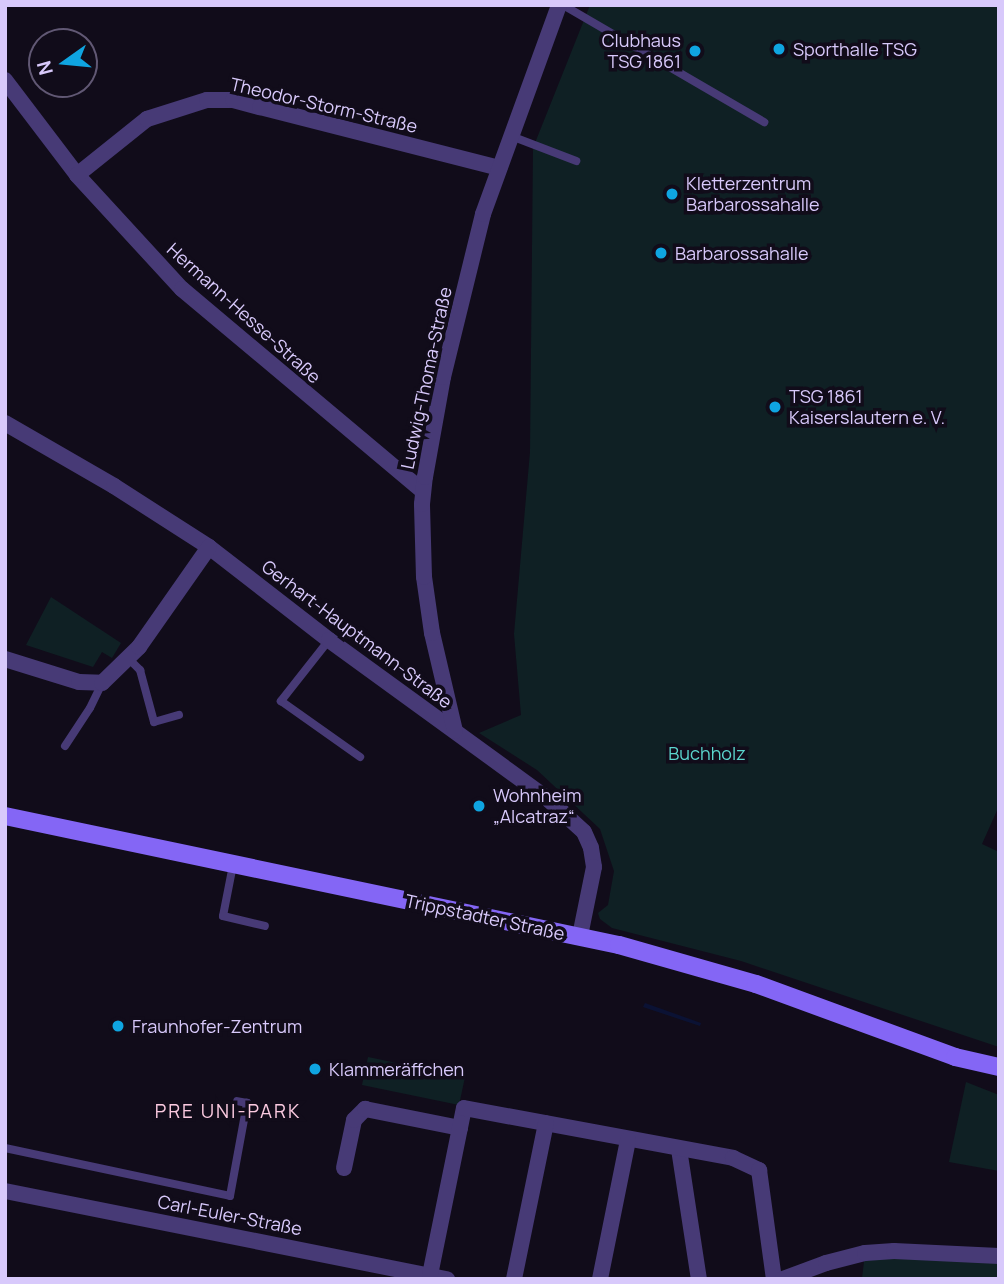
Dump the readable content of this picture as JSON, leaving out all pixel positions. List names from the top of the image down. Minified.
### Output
{"streets":{"main road":["Trippstadter Straße"],"street":["Theodor-Storm-Straße","Hermann-Hesse-Straße","Ludwig-Thoma-Straße","Gerhart-Hauptmann-Straße","Carl-Euler-Straße"]},"crossings":[["Theodor-Storm-Straße","Hermann-Hesse-Straße"],["Theodor-Storm-Straße","Ludwig-Thoma-Straße"],["Hermann-Hesse-Straße","Ludwig-Thoma-Straße"],["Ludwig-Thoma-Straße","Gerhart-Hauptmann-Straße"],["Gerhart-Hauptmann-Straße","Trippstadter Straße"]],"districts":["PRE UNI-PARK"],"parks":["Buchholz"],"places":["Sporthalle TSG","Clubhaus TSG 1861","Kletterzentrum Barbarossahalle","Barbarossahalle","TSG 1861 Kaiserslautern e. V.","Wohnheim „Alcatraz“","Fraunhofer-Zentrum","Klammeräffchen"],"north":"left"}
